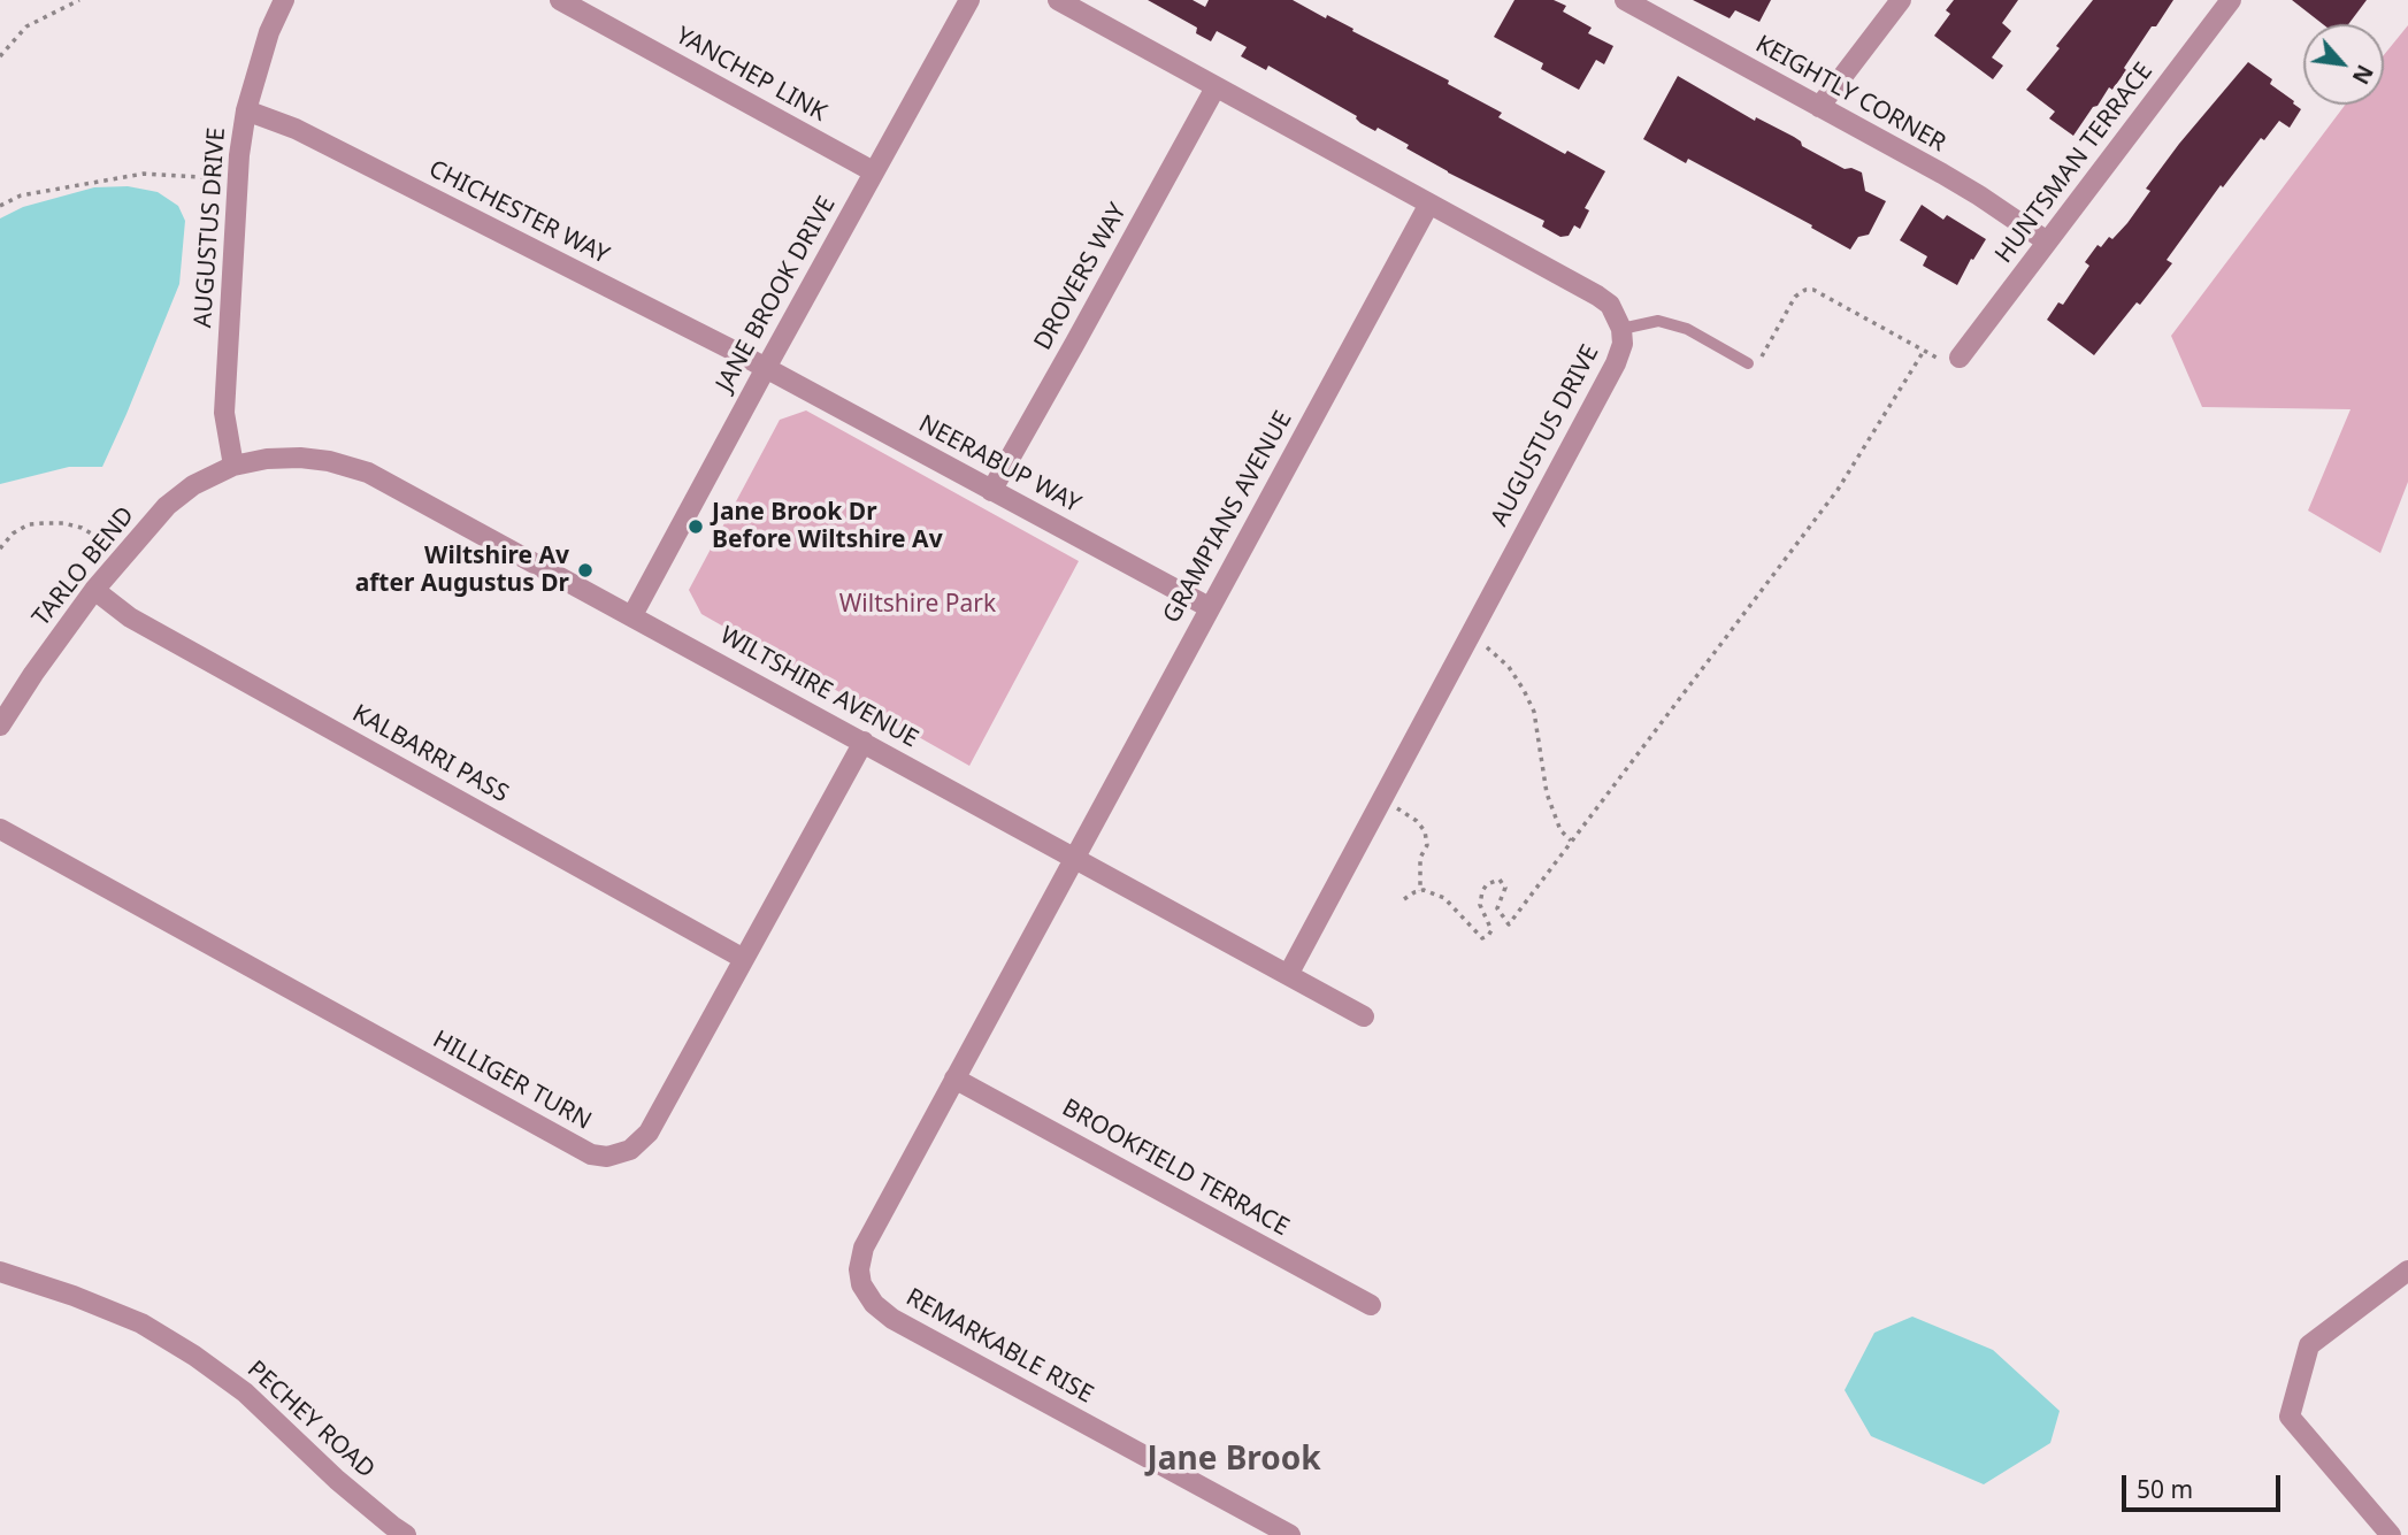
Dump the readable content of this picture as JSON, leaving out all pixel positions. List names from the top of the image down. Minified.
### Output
{"streets":{"street":["YANCHEP LINK","KEIGHTLY CORNER","HUNTSMAN TERRACE","CHICHESTER WAY","AUGUSTUS DRIVE","DROVERS WAY","JANE BROOK DRIVE","NEERABUP WAY","GRAMPIANS AVENUE","TARLO BEND","WILTSHIRE AVENUE","KALBARRI PASS","HILLIGER TURN","BROOKFIELD TERRACE","REMARKABLE RISE","PECHEY ROAD"]},"crossings":[["YANCHEP LINK","JANE BROOK DRIVE"],["KEIGHTLY CORNER","HUNTSMAN TERRACE"],["CHICHESTER WAY","AUGUSTUS DRIVE"],["CHICHESTER WAY","JANE BROOK DRIVE"],["CHICHESTER WAY","NEERABUP WAY"],["AUGUSTUS DRIVE","DROVERS WAY"],["AUGUSTUS DRIVE","GRAMPIANS AVENUE"],["AUGUSTUS DRIVE","TARLO BEND"],["AUGUSTUS DRIVE","WILTSHIRE AVENUE"],["DROVERS WAY","NEERABUP WAY"],["JANE BROOK DRIVE","NEERABUP WAY"],["JANE BROOK DRIVE","WILTSHIRE AVENUE"],["NEERABUP WAY","GRAMPIANS AVENUE"],["GRAMPIANS AVENUE","WILTSHIRE AVENUE"],["GRAMPIANS AVENUE","REMARKABLE RISE"],["TARLO BEND","WILTSHIRE AVENUE"],["TARLO BEND","KALBARRI PASS"],["WILTSHIRE AVENUE","HILLIGER TURN"],["WILTSHIRE AVENUE","REMARKABLE RISE"],["KALBARRI PASS","HILLIGER TURN"],["BROOKFIELD TERRACE","REMARKABLE RISE"]],"districts":["Jane Brook"],"parks":["Wiltshire Park"],"places":["Jane Brook Dr Before Wiltshire Av","Wiltshire Av after Augustus Dr"],"scale_bar":"50 m","north":"bottom right"}
